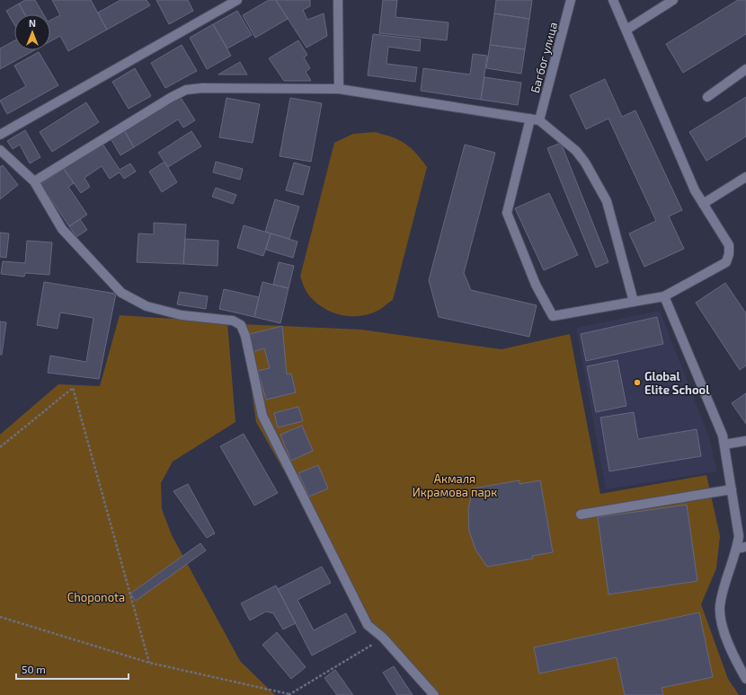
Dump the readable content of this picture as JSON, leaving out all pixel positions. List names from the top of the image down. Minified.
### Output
{"streets":{"street":["Багбог улица"]},"parks":["Акмаля Икрамова парк","Choponota"],"places":["Global Elite School"],"scale_bar":"50 m","north":"top"}
